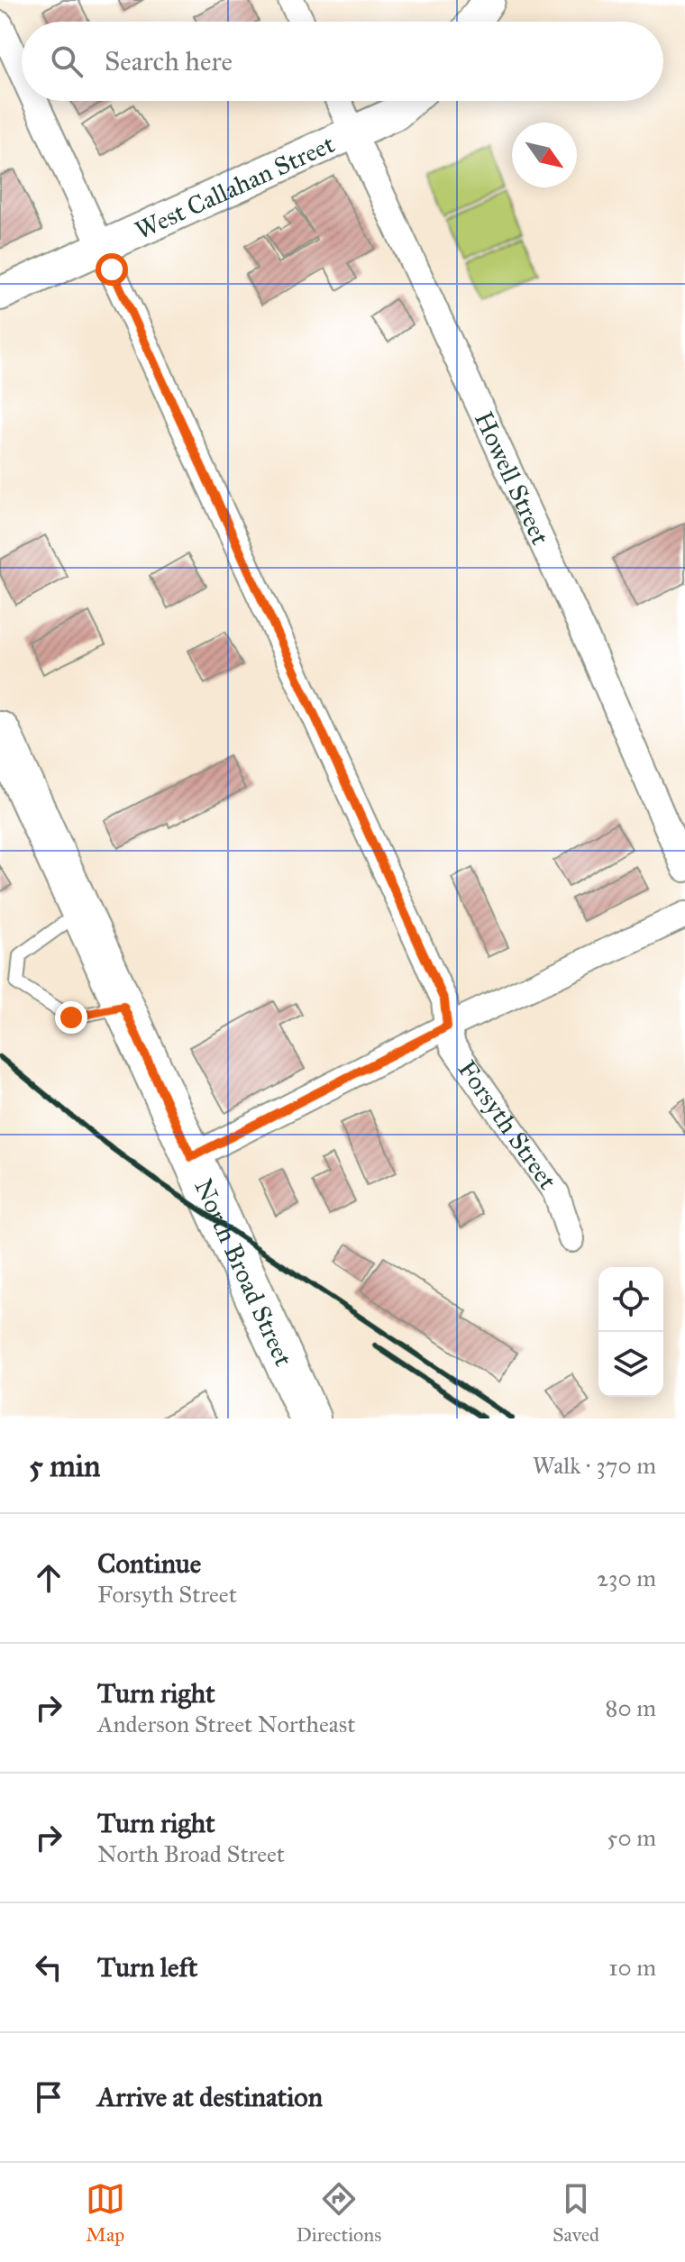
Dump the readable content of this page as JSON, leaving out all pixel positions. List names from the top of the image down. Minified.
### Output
{"streets":{"main road":["North Broad Street"],"street":["West Callahan Street","Howell Street","Forsyth Street"]},"crossings":[["West Callahan Street","Howell Street"],["West Callahan Street","Forsyth Street"]],"north":"bottom right","page":{"search":"Search here","heading":["5 min","Walk · 370 m"],"list":[["Continue","Forsyth Street","230 m"],["Turn right","Anderson Street Northeast","80 m"],["Turn right","North Broad Street","50 m"],["Turn left","10 m"],"Arrive at destination"],"nav":["Map","Directions","Saved"]}}
